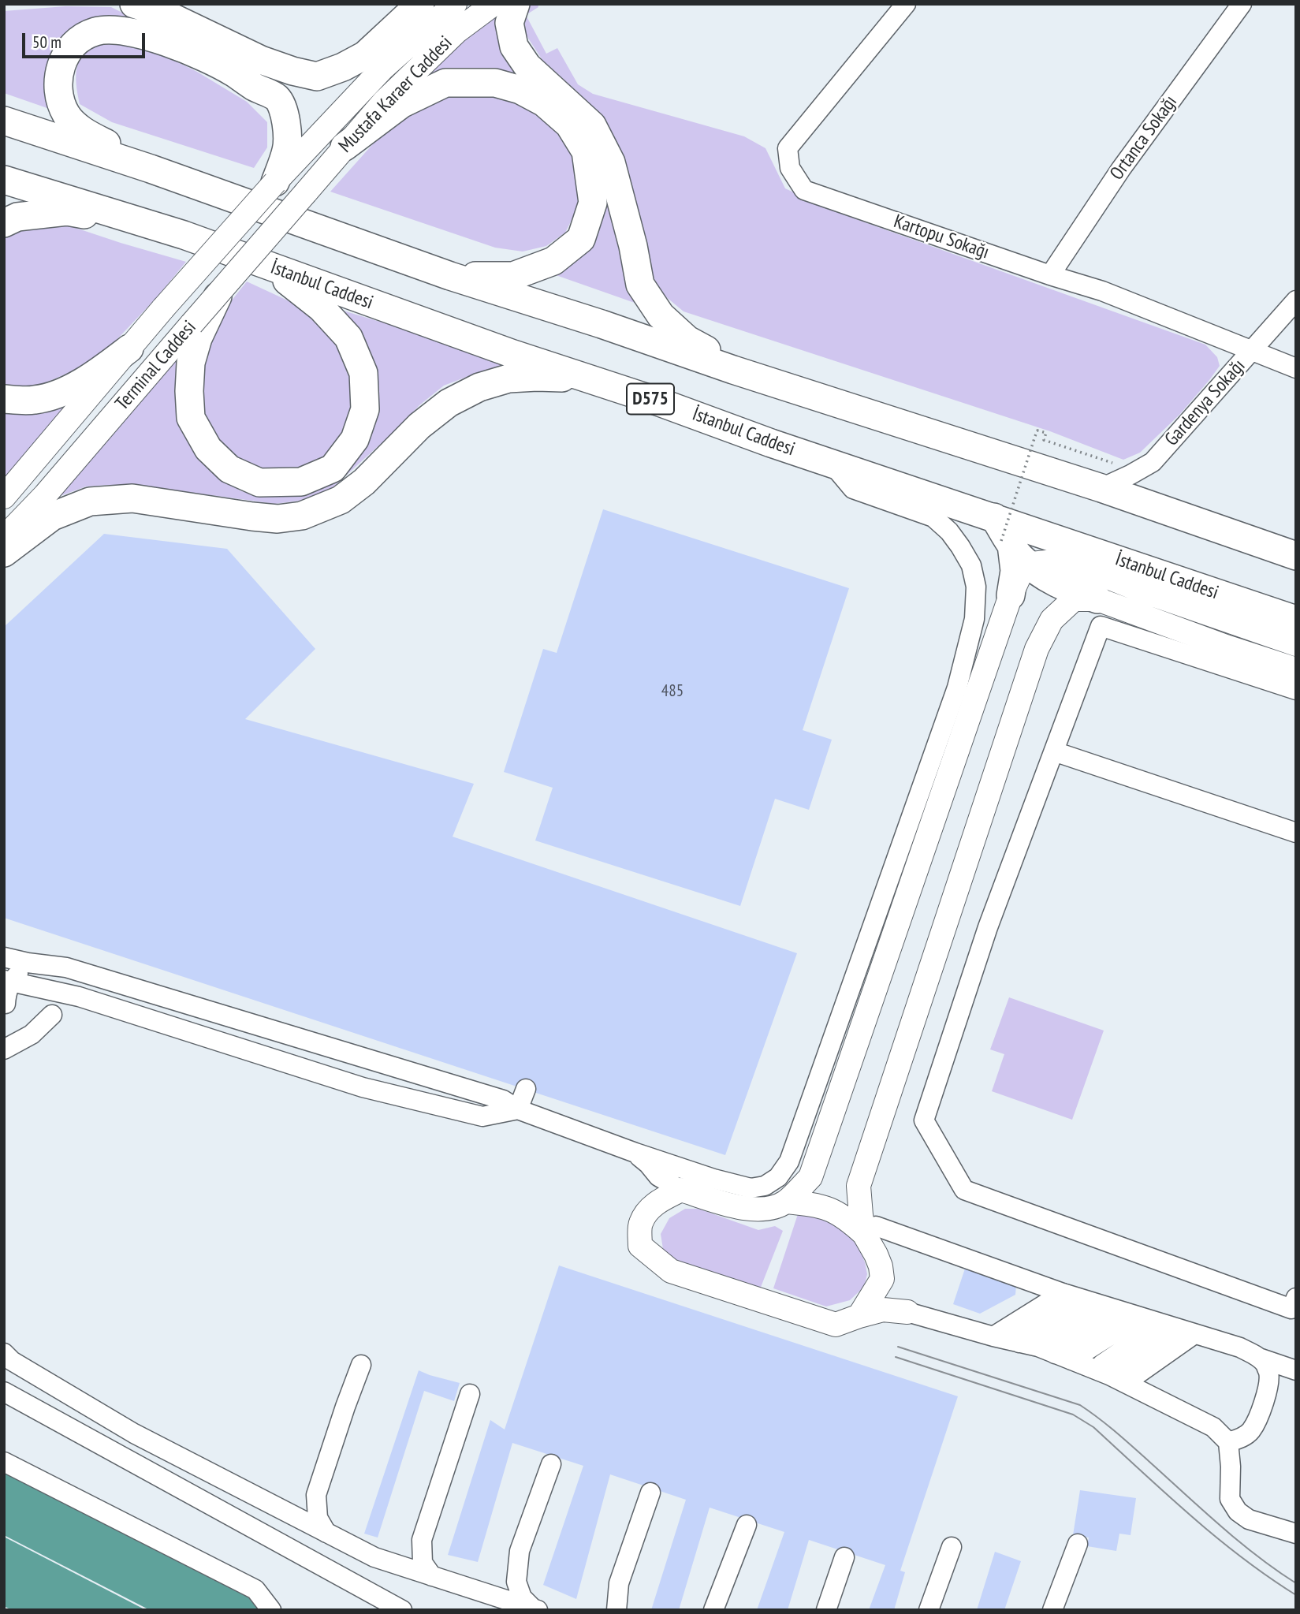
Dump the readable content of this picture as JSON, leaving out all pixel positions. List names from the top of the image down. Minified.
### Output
{"streets":{"highway":["İstanbul Caddesi","D575"],"main road":["Mustafa Karaer Caddesi","Terminal Caddesi"],"street":["Ortanca Sokağı","Kartopu Sokağı","Gardenya Sokağı"]},"crossings":[["Mustafa Karaer Caddesi","Terminal Caddesi"],["Ortanca Sokağı","Kartopu Sokağı"],["Kartopu Sokağı","Gardenya Sokağı"]],"house_numbers":["485"],"scale_bar":"50 m"}
